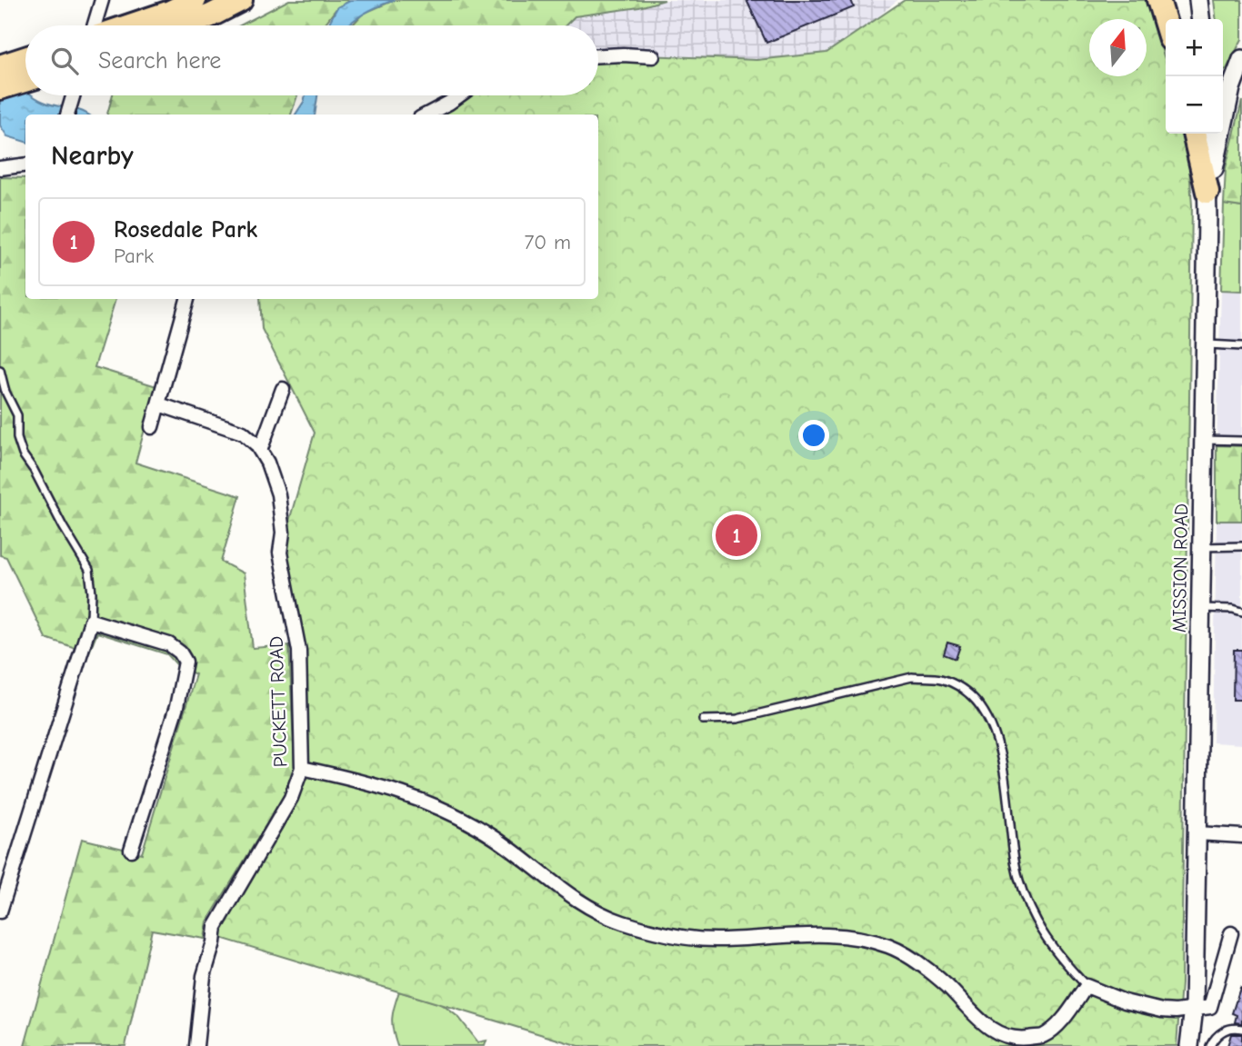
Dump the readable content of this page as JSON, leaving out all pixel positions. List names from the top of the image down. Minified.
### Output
{"streets":{"main road":["MISSION ROAD"],"street":["PUCKETT ROAD"]},"north":"top","page":{"map_buttons":["+","−"],"search":"Search here","heading":"Nearby","list":[{"mark":"1","name":"Rosedale Park","note":"Park","value":"70 m"}],"pins":"1"}}
